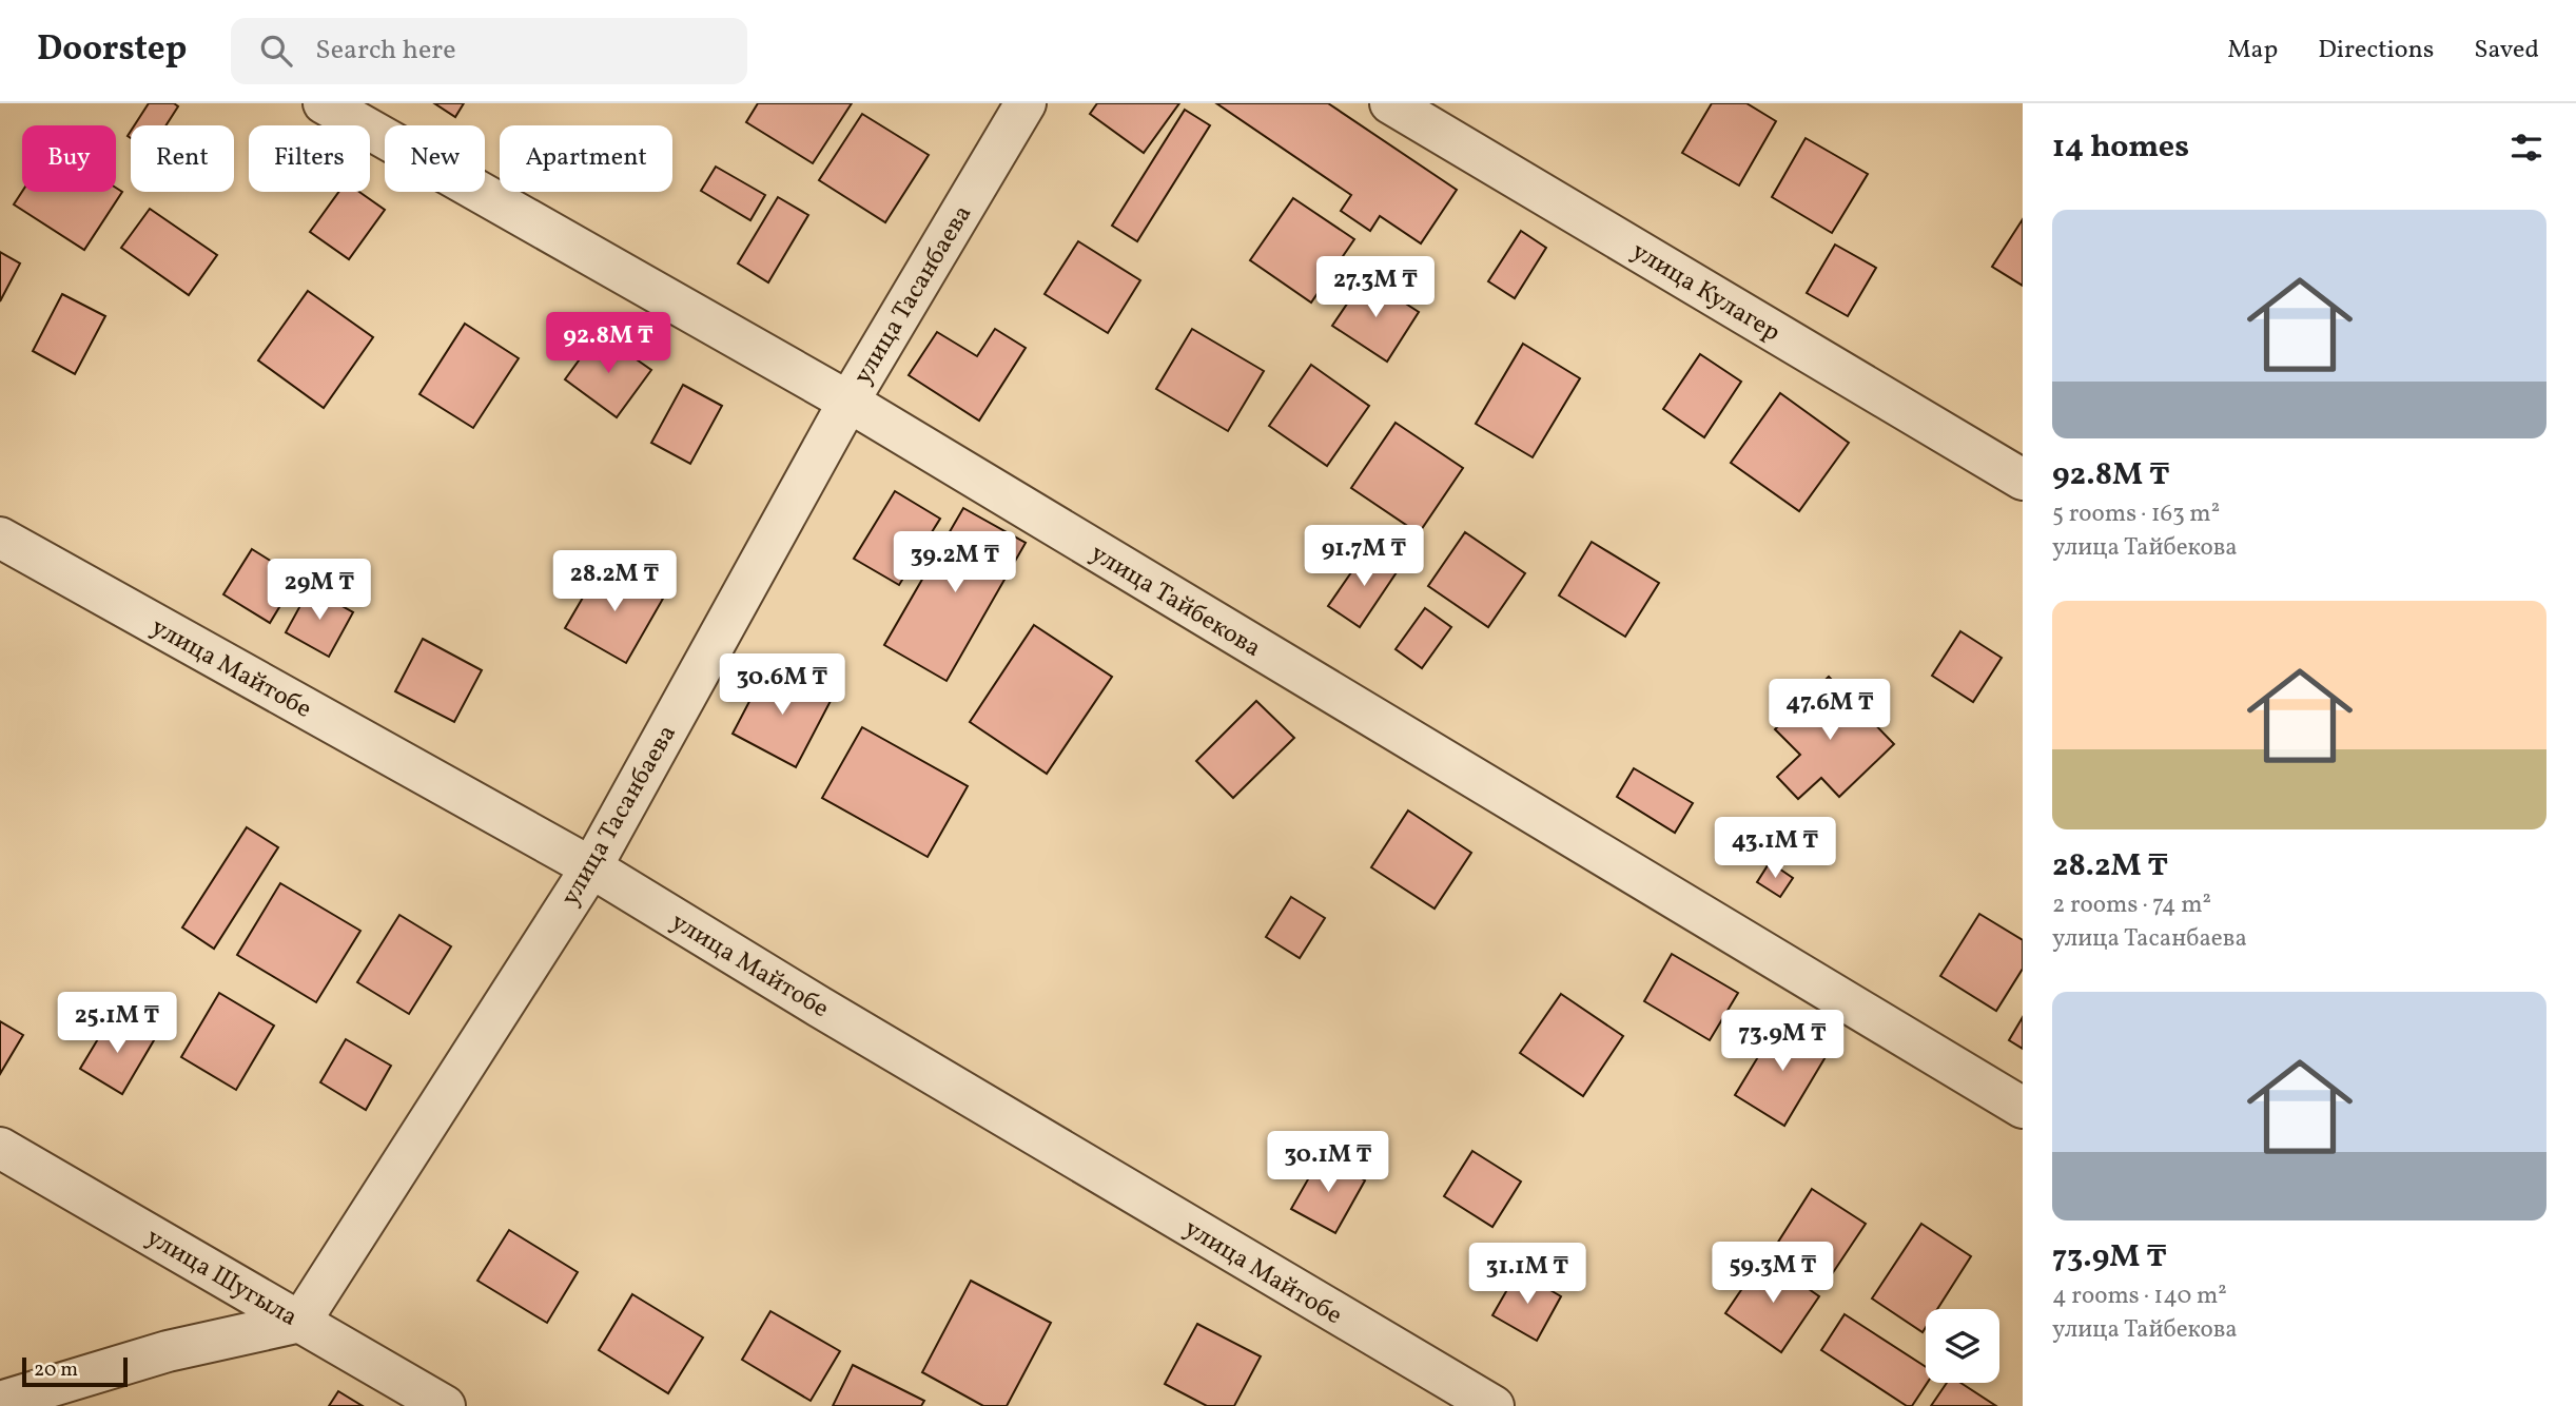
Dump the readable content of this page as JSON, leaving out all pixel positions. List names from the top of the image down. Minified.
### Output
{"streets":{"street":["улица Кулагер","улица Тасанбаева","улица Тайбекова","улица Майтобе","улица Шугыла"]},"crossings":[["улица Тасанбаева","улица Тайбекова"],["улица Тасанбаева","улица Майтобе"],["улица Тасанбаева","улица Шугыла"]],"scale_bar":"20 m","page":{"header":"Doorstep","search":"Search here","nav":["Map","Directions","Saved"],"heading":"14 homes","chip":["Buy","Rent","Filters","New","Apartment"],"list":[{"name":"92.8M ₸","note":"5 rooms · 163 m² · улица Тайбекова"},{"name":"28.2M ₸","note":"2 rooms · 74 m² · улица Тасанбаева"},{"name":"73.9M ₸","note":"4 rooms · 140 m² · улица Тайбекова"}],"price":["27.3M ₸","92.8M ₸","91.7M ₸","39.2M ₸","28.2M ₸","29M ₸","30.6M ₸","47.6M ₸","43.1M ₸","25.1M ₸","73.9M ₸","30.1M ₸","59.3M ₸","31.1M ₸"],"scale":"20 m"}}
